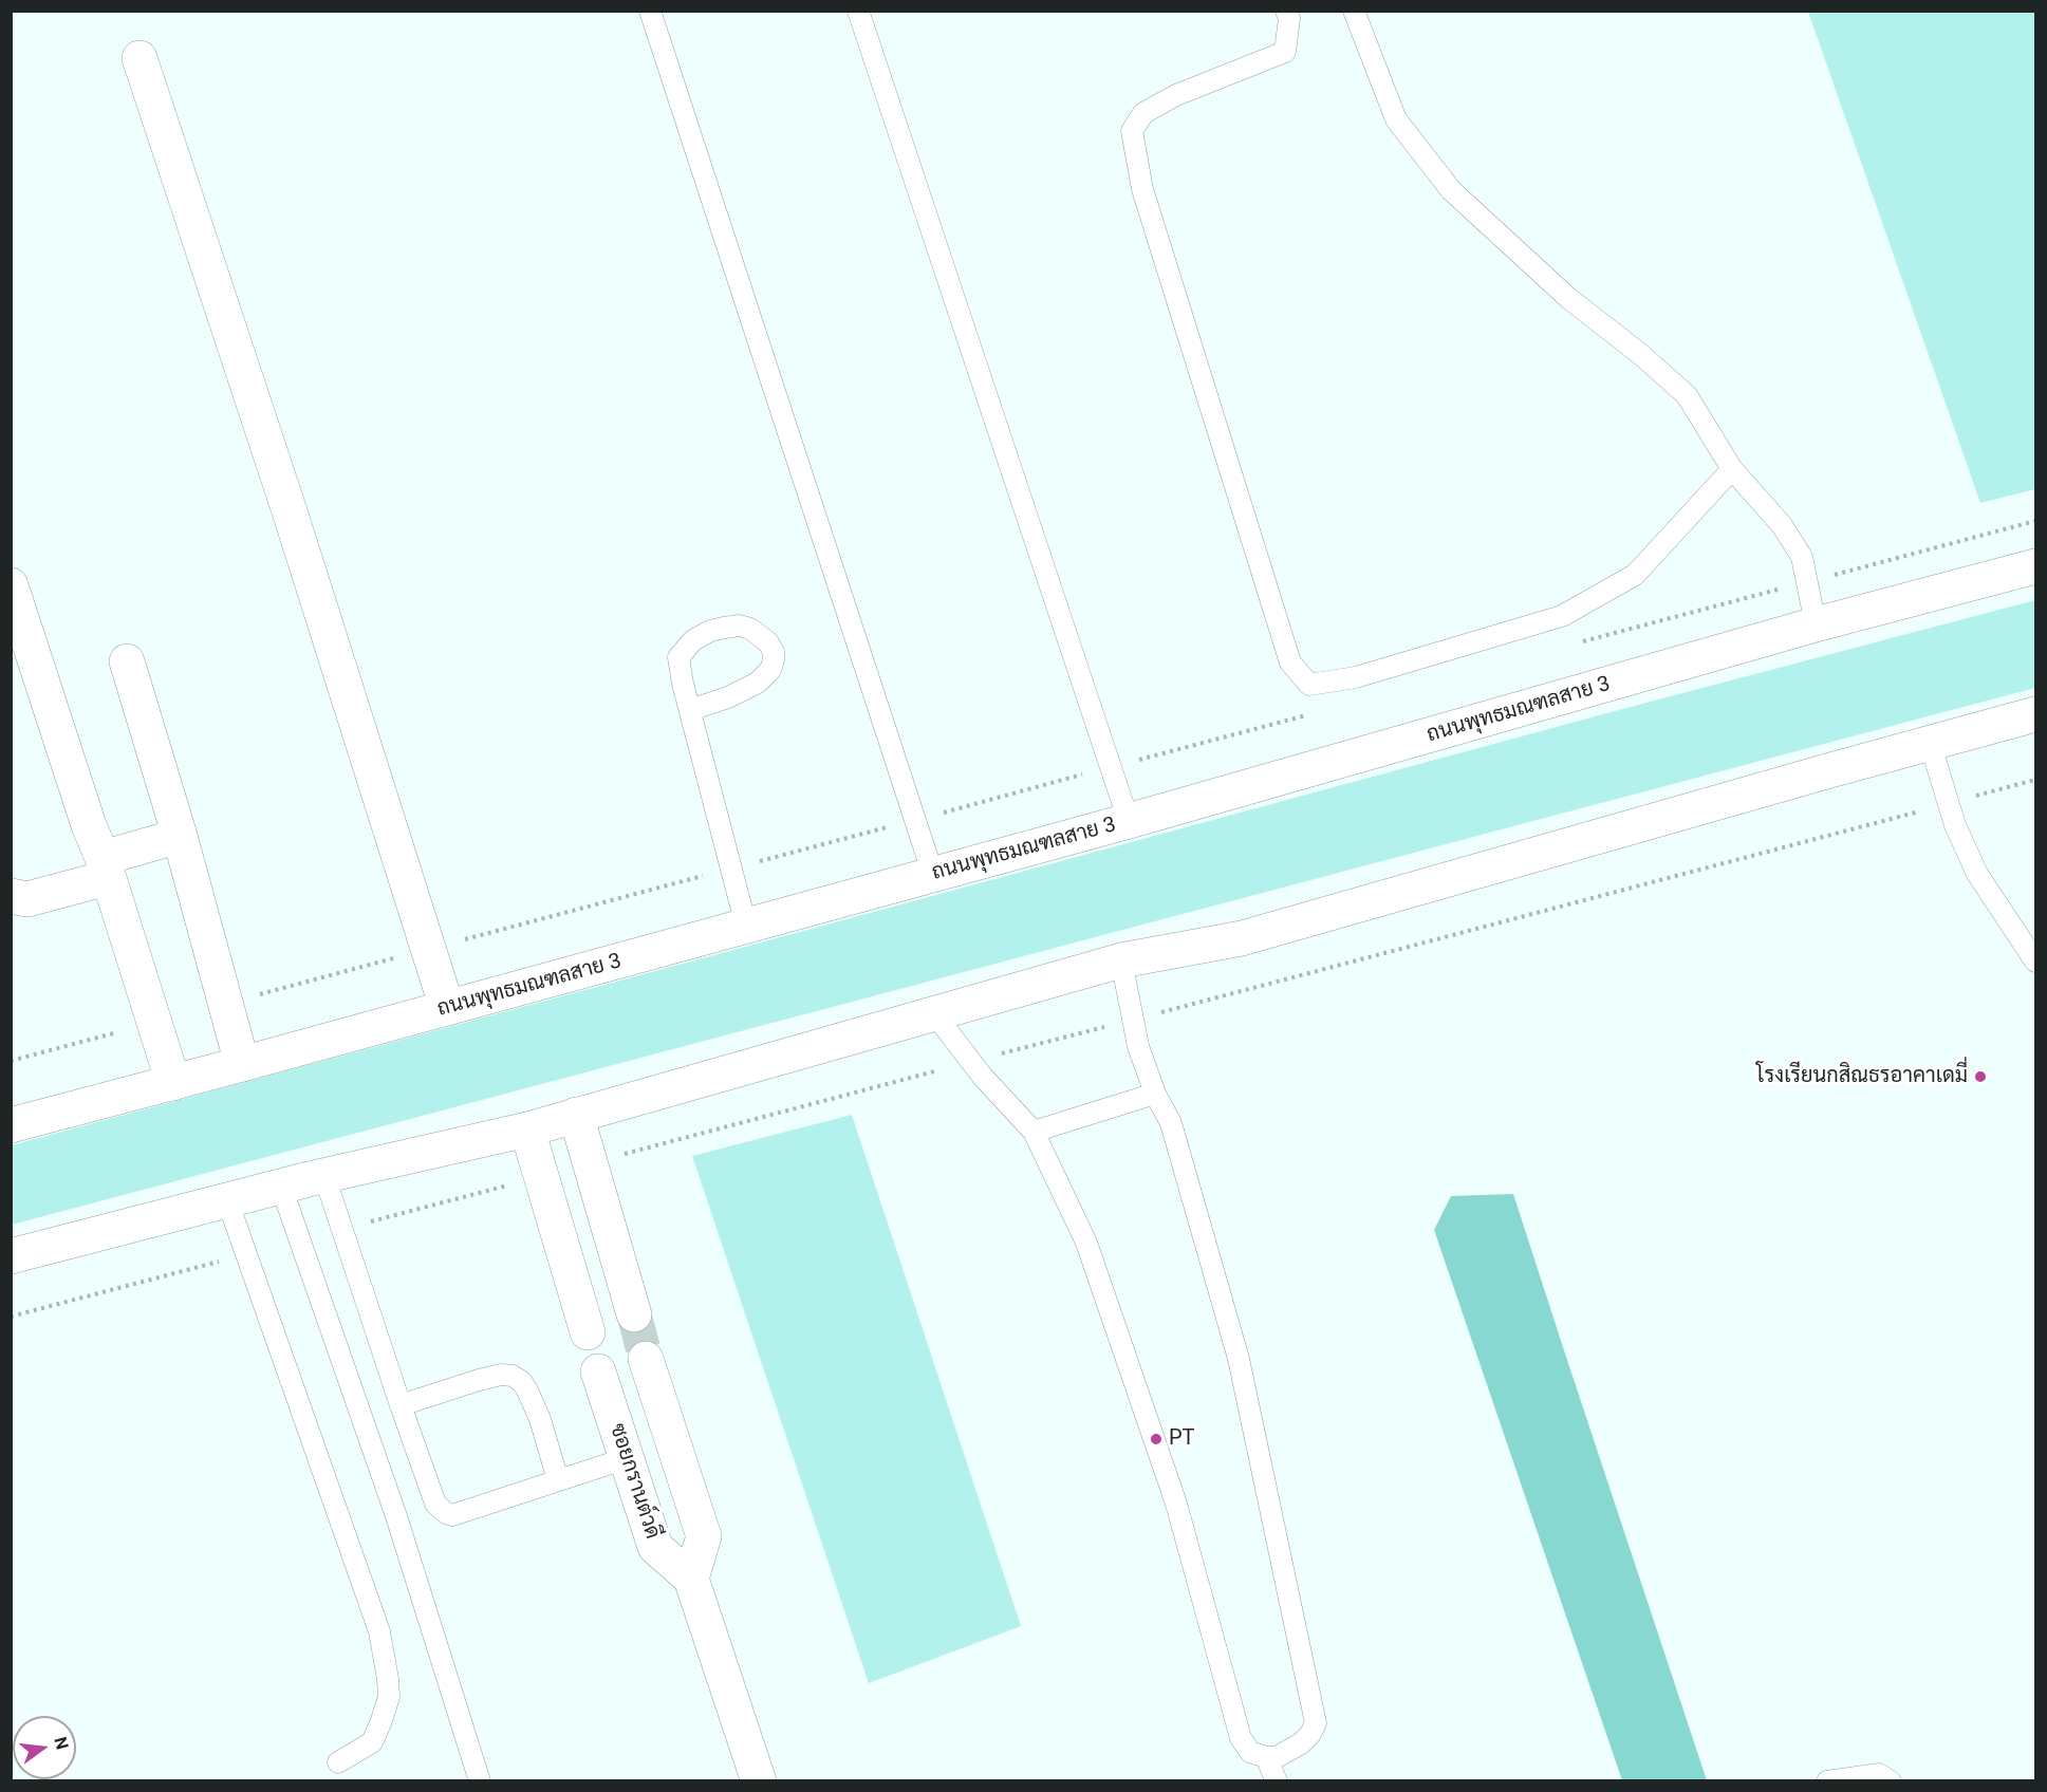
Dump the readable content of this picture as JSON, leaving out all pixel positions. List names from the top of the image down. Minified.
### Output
{"streets":{"main road":["ถนนพุทธมณฑลสาย 3","ซอยกรานต์วดี"]},"places":["โรงเรียนกสิณธรอาคาเดมี่","PT"],"north":"right"}
